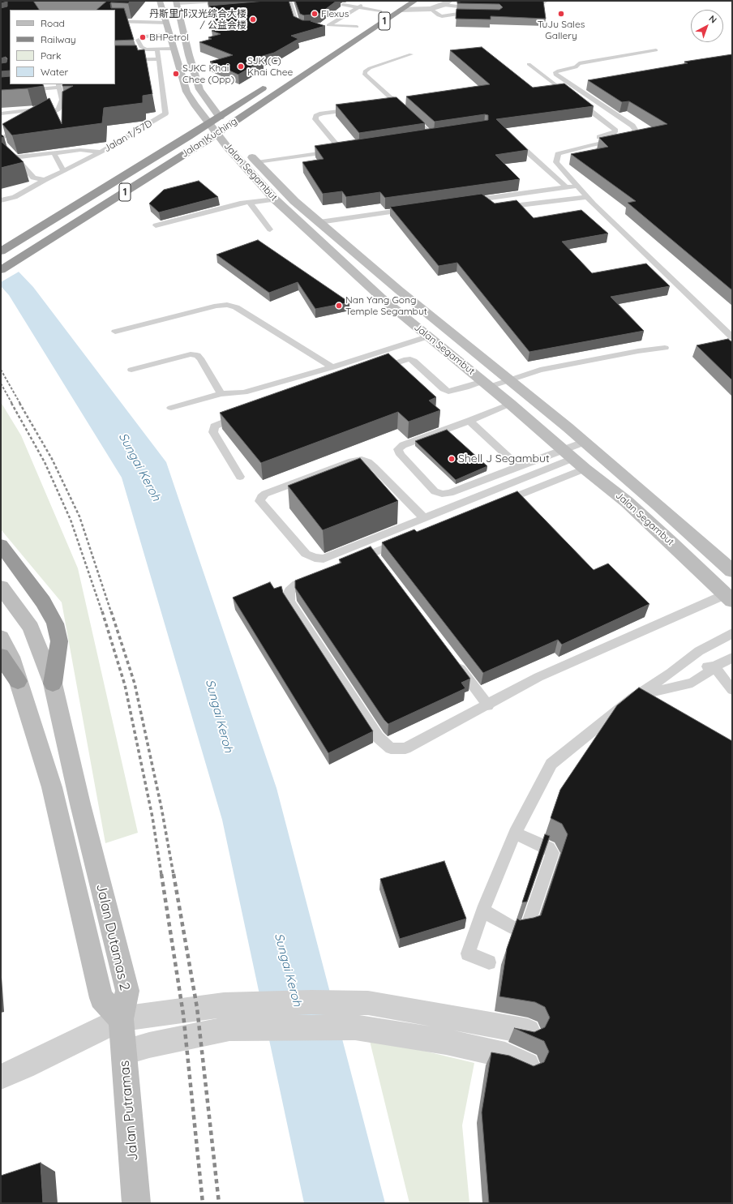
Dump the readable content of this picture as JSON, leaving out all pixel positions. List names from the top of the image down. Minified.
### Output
{"streets":{"highway":["1","Jalan Kuching"],"main road":["Jalan Segambut","Jalan Dutamas 2","Jalan Putramas"],"lane":["Jalan 1/57D"]},"crossings":[["Jalan Dutamas 2","Jalan Putramas"]],"water":["Sungai Keroh"],"places":["Flexus","TuJu Sales Gallery","丹斯里邝汉光综合大楼 / 公益会楼","BHPetrol","SJK (C) Khai Chee","SJKC Khai Chee (Opp)","Nan Yang Gong Temple Segambut","Shell J Segambut"],"legend":["Road","Railway","Park","Water"],"north":"top right"}
